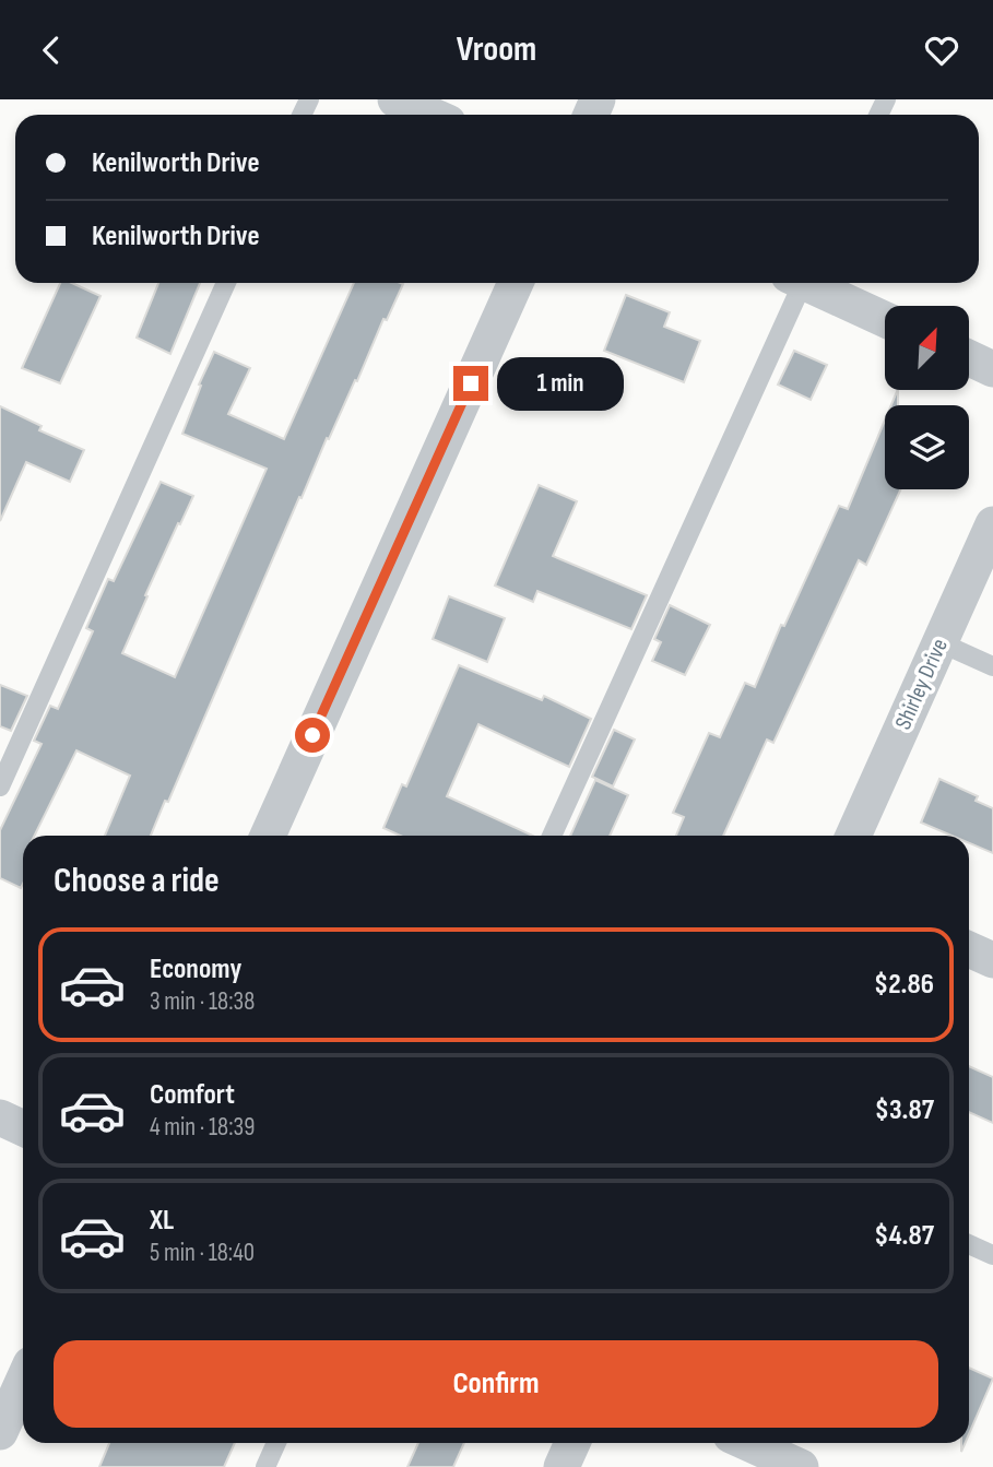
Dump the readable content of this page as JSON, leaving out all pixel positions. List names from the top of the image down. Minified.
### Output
{"streets":{"street":["Shirley Drive"]},"north":"top right","page":{"header":"Vroom","banner":["Kenilworth Drive","Kenilworth Drive"],"bubble":"1 min","heading":"Choose a ride","list":[{"name":"Economy","note":"3 min · 18:38","value":"$2.86"},{"name":"Comfort","note":"4 min · 18:39","value":"$3.87"},{"name":"XL","note":"5 min · 18:40","value":"$4.87"}],"buttons":"Confirm"}}
